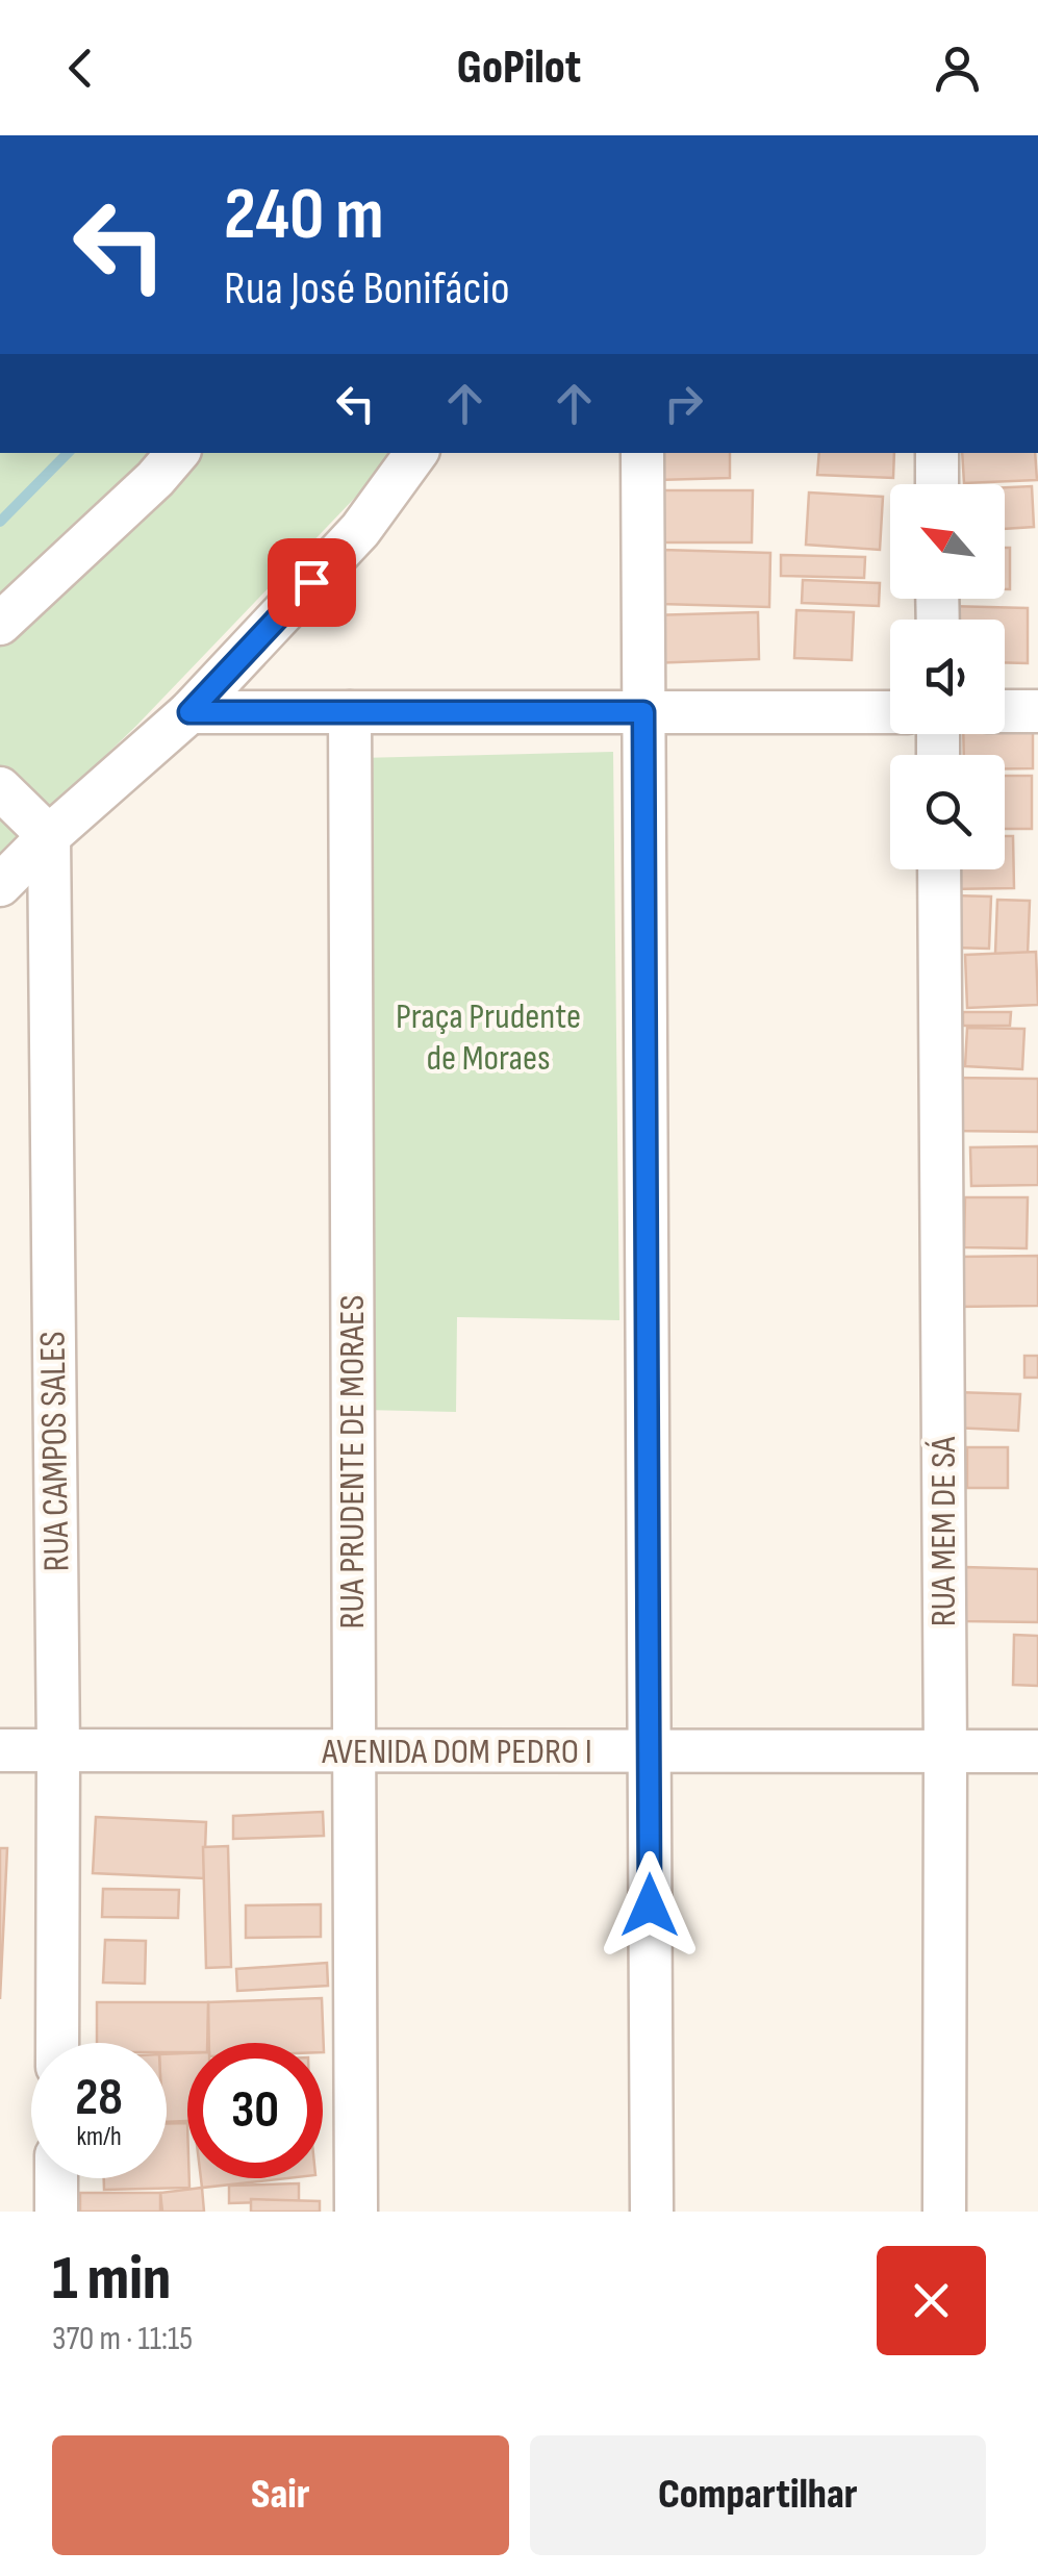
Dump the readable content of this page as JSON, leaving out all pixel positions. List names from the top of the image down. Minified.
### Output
{"streets":{"street":["RUA CAMPOS SALES","RUA PRUDENTE DE MORAES","RUA MEM DE SÁ","AVENIDA DOM PEDRO I"]},"crossings":[["RUA CAMPOS SALES","AVENIDA DOM PEDRO I"],["RUA PRUDENTE DE MORAES","AVENIDA DOM PEDRO I"],["RUA MEM DE SÁ","AVENIDA DOM PEDRO I"]],"parks":["Praça Prudente de Moraes"],"north":"top left","page":{"header":"GoPilot","turn":["240 m","Rua José Bonifácio"],"speed":"28 km/h","limit":"30","heading":["1 min","370 m · 11:15"],"buttons":["Sair","Compartilhar"]}}
